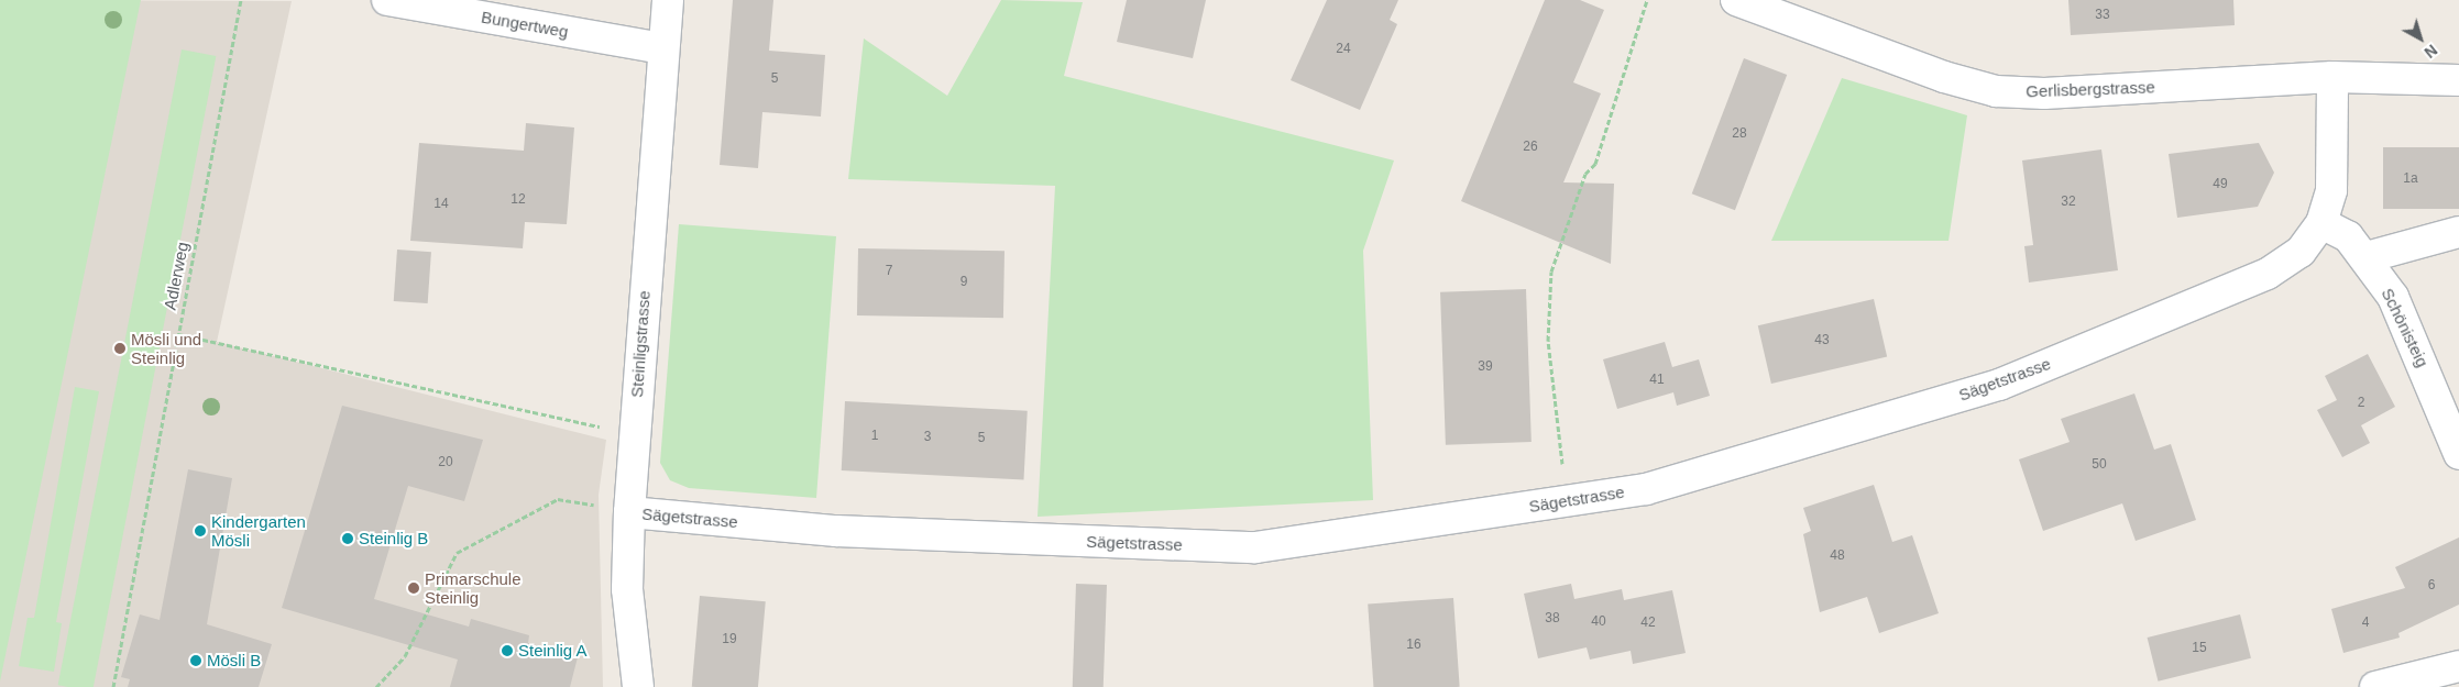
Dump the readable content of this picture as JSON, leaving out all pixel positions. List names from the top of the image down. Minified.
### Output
{"streets":{"street":["Bungertweg","Gerlisbergstrasse","Schönisteig","Steinligstrasse","Sägetstrasse"],"path":["Adlerweg"]},"crossings":[["Bungertweg","Steinligstrasse"],["Gerlisbergstrasse","Sägetstrasse"],["Schönisteig","Sägetstrasse"],["Steinligstrasse","Sägetstrasse"]],"places":["Mösli und Steinlig","Kindergarten Mösli","Steinlig B","Primarschule Steinlig","Steinlig A","Mösli B"],"house_numbers":["33","24","5","28","26","1a","49","12","32","14","7","9","43","39","41","2","1","3","5","20","50","48","6","38","40","42","4","19","16","15"],"north":"bottom right"}
